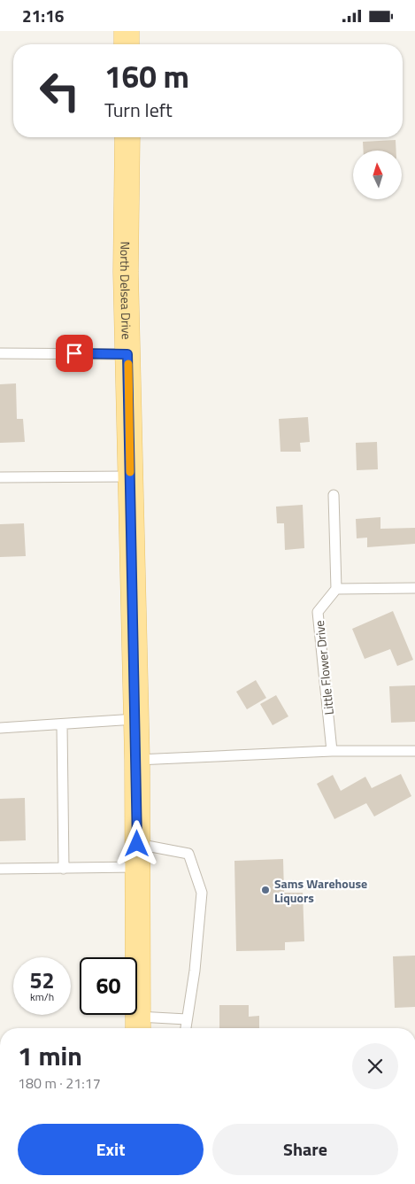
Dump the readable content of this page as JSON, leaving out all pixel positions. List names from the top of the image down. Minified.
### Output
{"streets":{"main road":["North Delsea Drive"],"lane":["Little Flower Drive"]},"places":["Sams Warehouse Liquors"],"north":"top","page":{"status":"21:16","turn":["160 m","Turn left"],"speed":"52 km/h","limit":"60","heading":["1 min","180 m · 21:17"],"buttons":["Exit","Share"]}}
